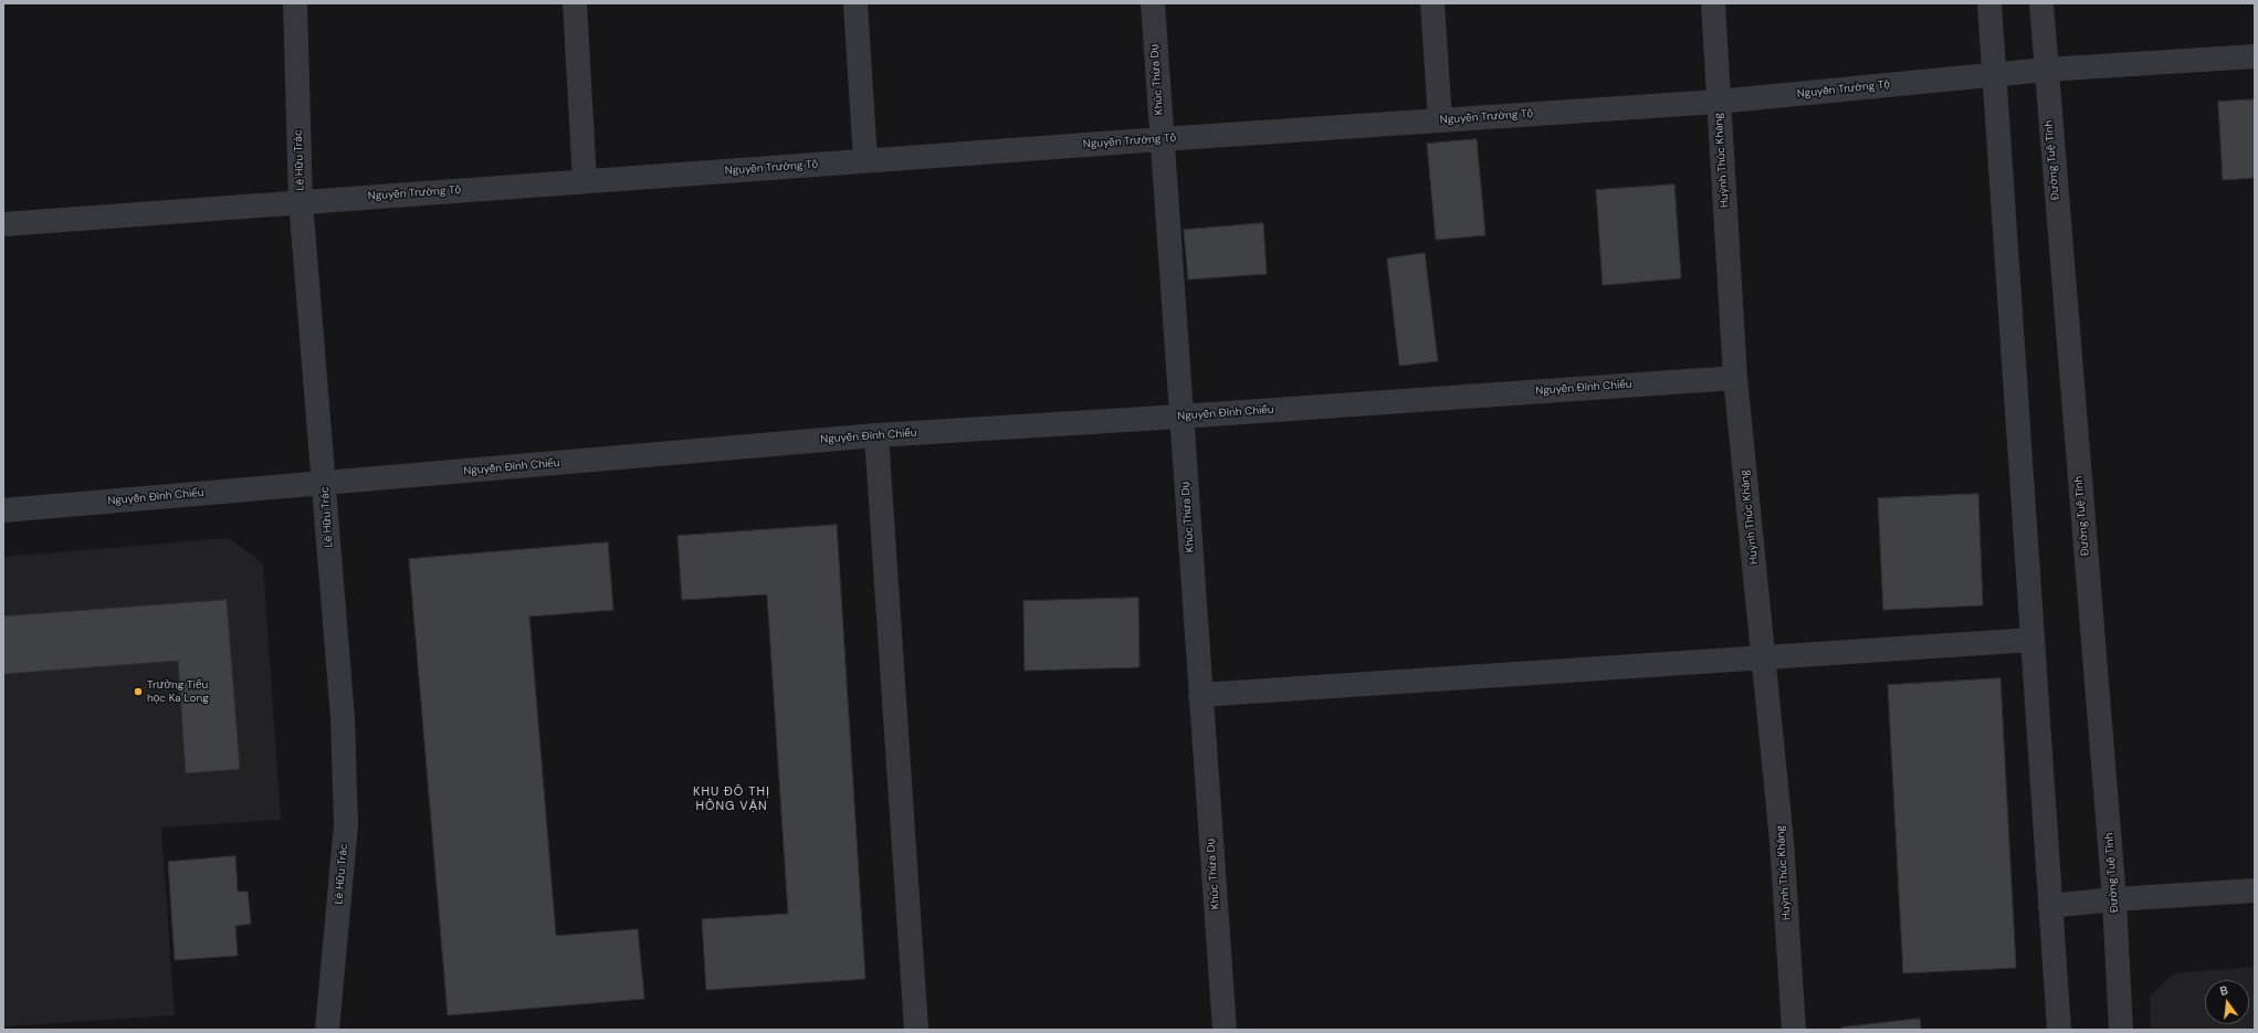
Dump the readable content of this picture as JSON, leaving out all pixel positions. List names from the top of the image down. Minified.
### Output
{"streets":{"street":["Khúc Thừa Dụ","Nguyễn Trường Tộ","Lê Hữu Trác","Huỳnh Thúc Kháng","Đường Tuệ Tĩnh","Nguyễn Đình Chiểu"]},"crossings":[["Khúc Thừa Dụ","Nguyễn Trường Tộ"],["Khúc Thừa Dụ","Nguyễn Đình Chiểu"],["Nguyễn Trường Tộ","Lê Hữu Trác"],["Nguyễn Trường Tộ","Huỳnh Thúc Kháng"],["Nguyễn Trường Tộ","Đường Tuệ Tĩnh"],["Lê Hữu Trác","Nguyễn Đình Chiểu"],["Huỳnh Thúc Kháng","Nguyễn Đình Chiểu"]],"districts":["KHU ĐÔ THỊ HỒNG VẬN"],"places":["Trường Tiểu học Ka Long"],"north":"top"}
